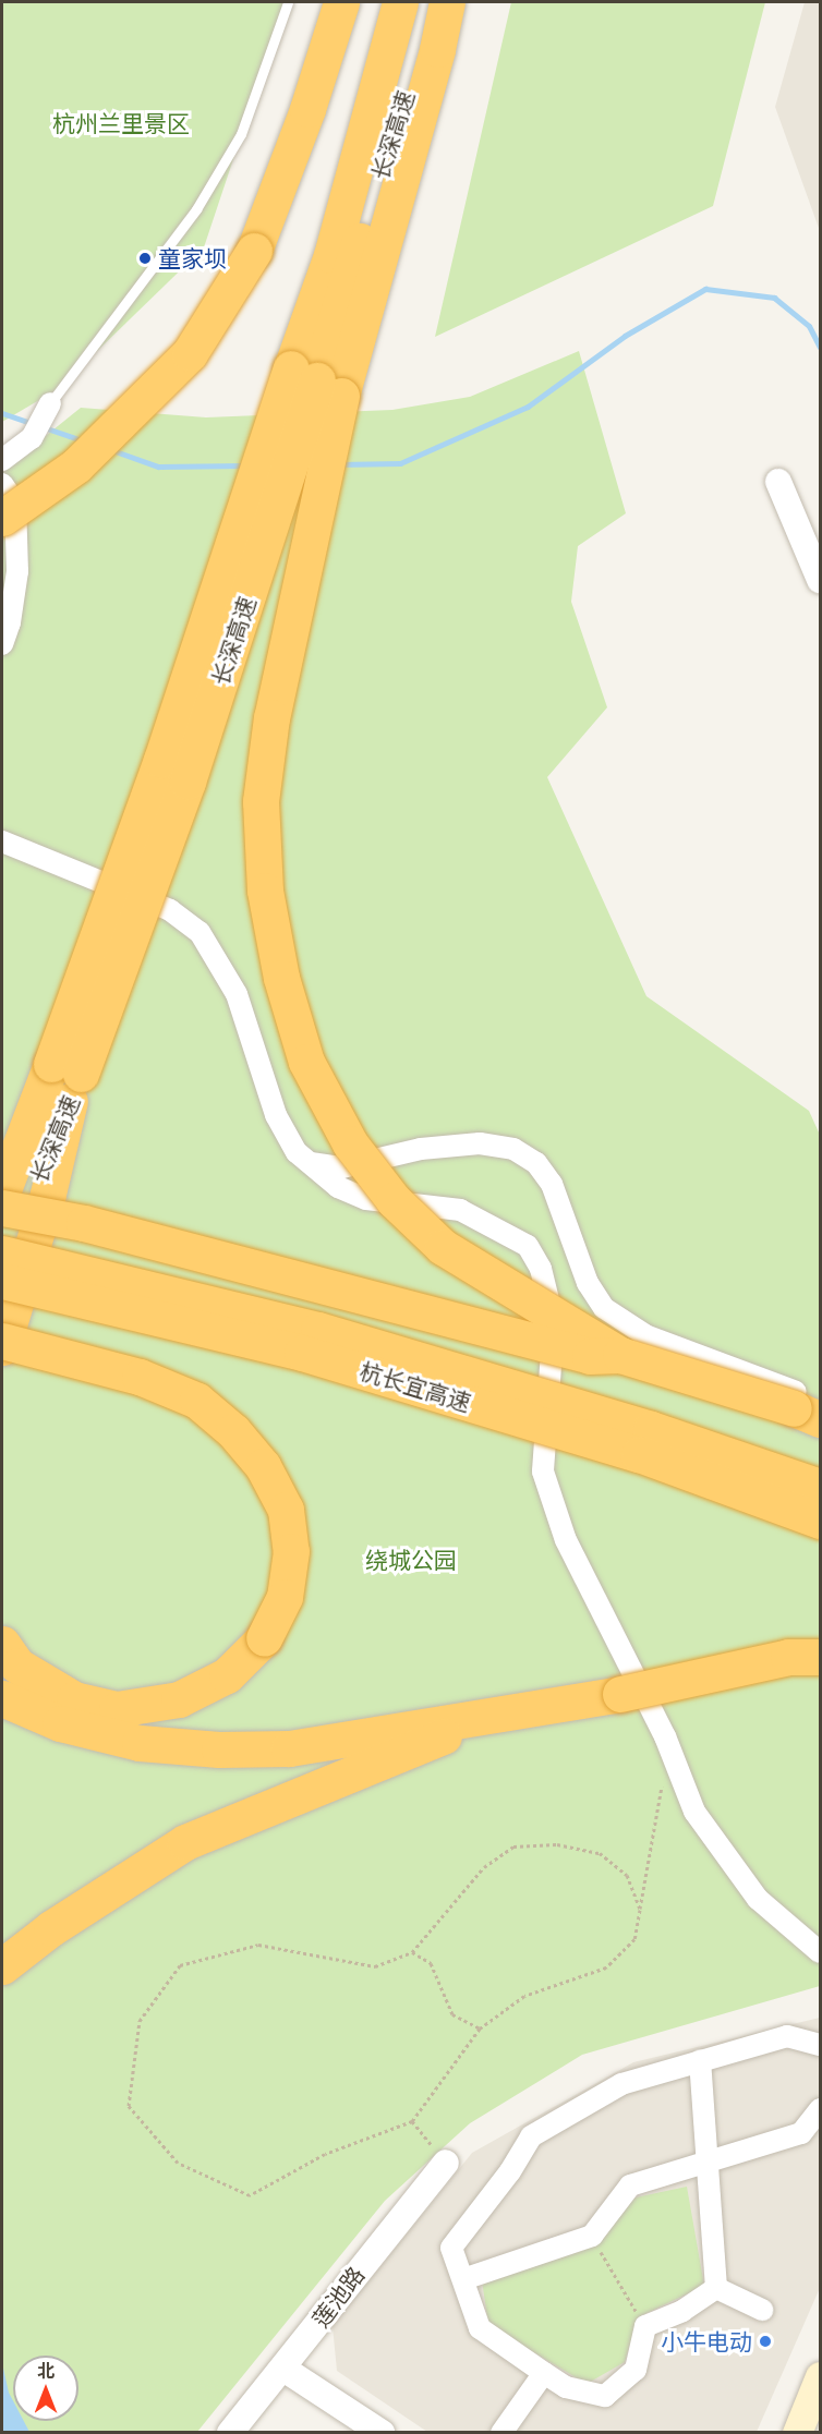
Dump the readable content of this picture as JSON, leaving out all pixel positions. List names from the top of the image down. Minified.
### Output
{"streets":{"highway":["长深高速","杭长宜高速"],"street":["莲池路"]},"parks":["杭州兰里景区","绕城公园"],"places":["童家坝","小牛电动"],"north":"top"}
